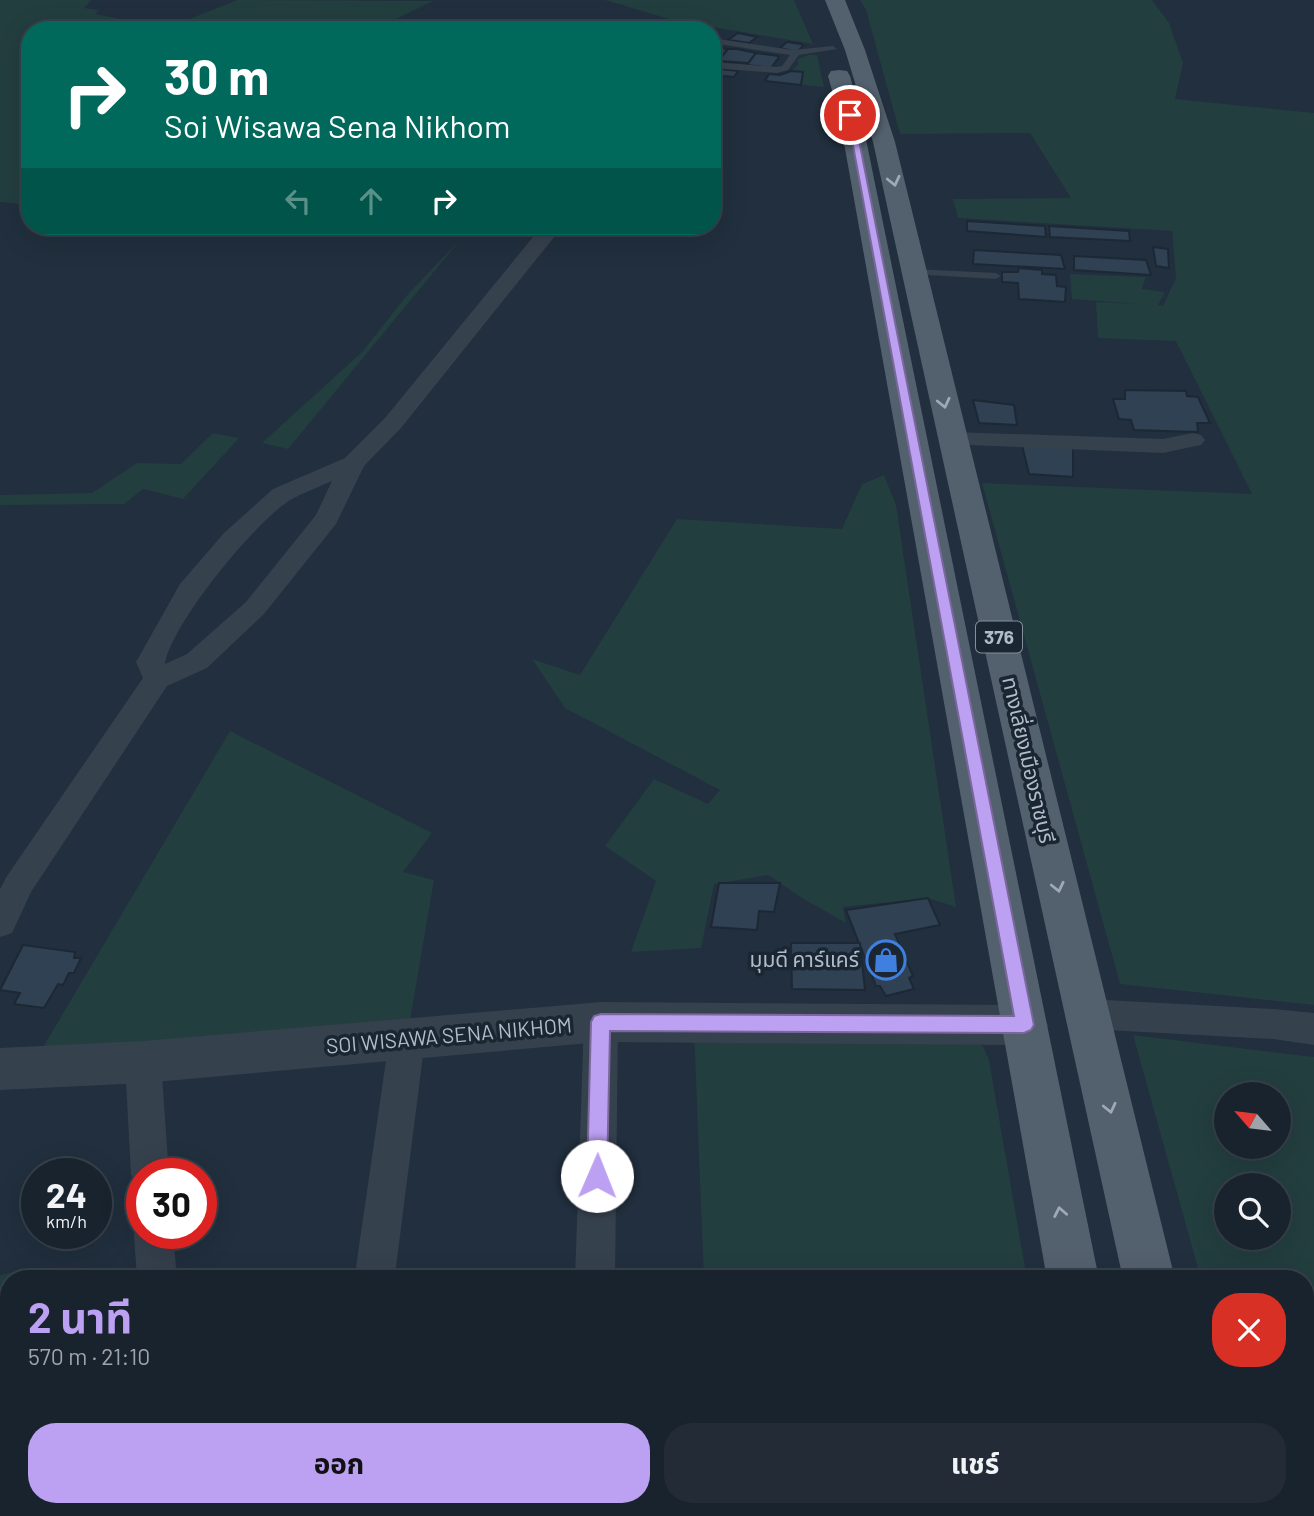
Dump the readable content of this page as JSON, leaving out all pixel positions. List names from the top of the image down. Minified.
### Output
{"streets":{"main road":["376","ทางเลี่ยงเมืองราชบุรี"],"street":["SOI WISAWA SENA NIKHOM"]},"crossings":[["ทางเลี่ยงเมืองราชบุรี","SOI WISAWA SENA NIKHOM"]],"places":{"shop":["มุมดี คาร์แคร์"]},"north":"top left","page":{"turn":["30 m","Soi Wisawa Sena Nikhom"],"speed":"24 km/h","limit":"30","heading":["2 นาที","570 m · 21:10"],"buttons":["ออก","แชร์"]}}
